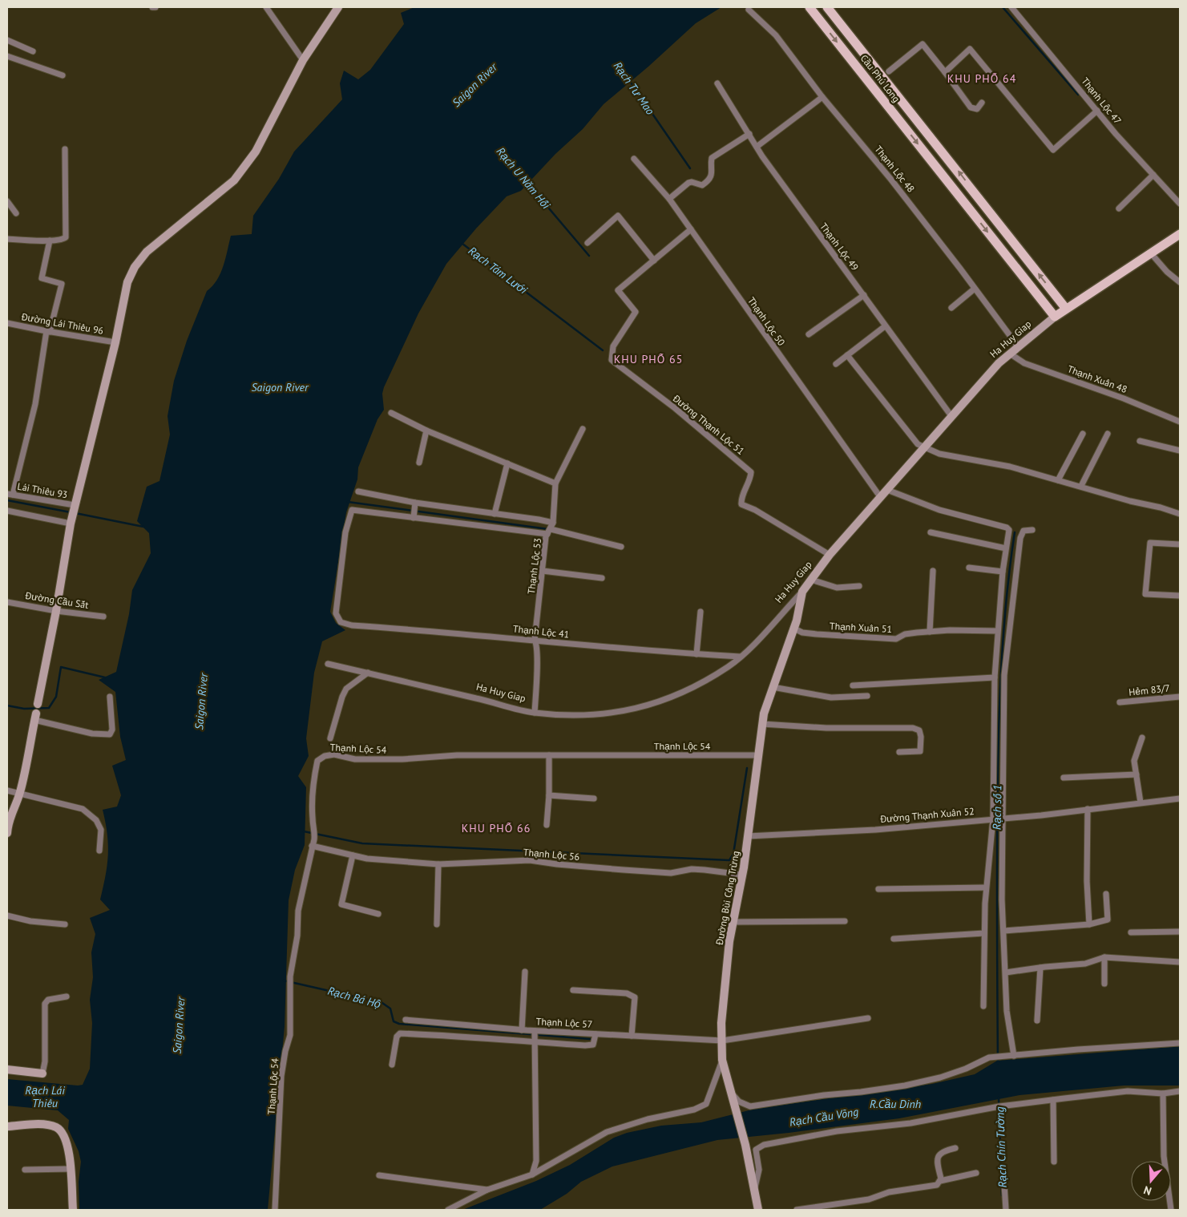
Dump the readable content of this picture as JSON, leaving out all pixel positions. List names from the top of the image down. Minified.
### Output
{"streets":{"main road":["Cầu Phú Long","Ha Huy Giap"],"street":["Thạnh Lộc 47","Thạnh Lộc 48","Thạnh Lộc 49","Thạnh Lộc 50","Đường Lái Thiêu 96","Thạnh Xuân 48","Đường Thạnh Lộc 51","Lái Thiêu 93","Thạnh Lộc 53","Đường Cầu Sắt","Thạnh Xuân 51","Thạnh Lộc 41","Hẻm 83/7","Thạnh Lộc 54","Đường Thạnh Xuân 52","Thạnh Lộc 56","Đường Bùi Công Trừng","Thạnh Lộc 57"]},"crossings":[["Cầu Phú Long","Ha Huy Giap"],["Thạnh Lộc 48","Ha Huy Giap"],["Thạnh Lộc 49","Ha Huy Giap"],["Thạnh Lộc 50","Ha Huy Giap"],["Ha Huy Giap","Thạnh Xuân 48"],["Ha Huy Giap","Đường Thạnh Lộc 51"],["Ha Huy Giap","Thạnh Lộc 53"],["Ha Huy Giap","Thạnh Lộc 41"],["Ha Huy Giap","Đường Bùi Công Trừng"],["Thạnh Lộc 53","Thạnh Lộc 41"],["Thạnh Xuân 51","Đường Bùi Công Trừng"],["Thạnh Lộc 54","Thạnh Lộc 56"],["Thạnh Lộc 54","Đường Bùi Công Trừng"],["Đường Thạnh Xuân 52","Đường Bùi Công Trừng"],["Thạnh Lộc 56","Đường Bùi Công Trừng"],["Đường Bùi Công Trừng","Thạnh Lộc 57"]],"districts":["KHU PHỐ 64","KHU PHỐ 65","KHU PHỐ 66"],"water":["Saigon River","Rạch Tư Mao","Rạch U Năm Hối","Rạch Tám Lưới","Rạch số 1","Rạch Bá Hộ","Rạch Lái Thiêu","R.Cầu Dinh","Rạch Cầu Võng","Rạch Chín Tường"],"north":"bottom"}
